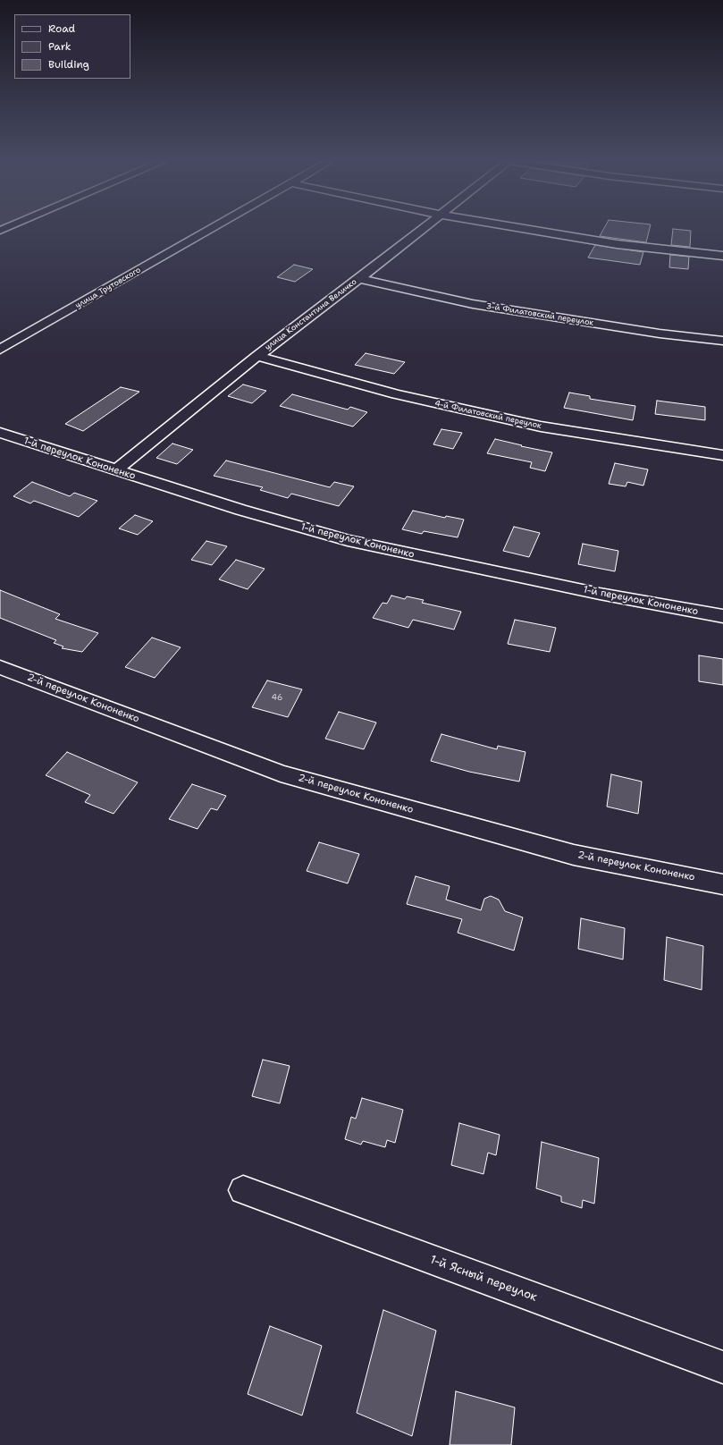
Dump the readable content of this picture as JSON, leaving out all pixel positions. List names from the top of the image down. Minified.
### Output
{"streets":{"main road":["улица Трутовского","улица Константина Величко","3-й Филатовский переулок","4-й Филатовский переулок","1-й переулок Кононенко","2-й переулок Кононенко","1-й Ясный переулок"]},"crossings":[["улица Константина Величко","3-й Филатовский переулок"],["улица Константина Величко","4-й Филатовский переулок"],["улица Константина Величко","1-й переулок Кононенко"]],"house_numbers":["46"],"legend":["Road","Park","Building"]}
